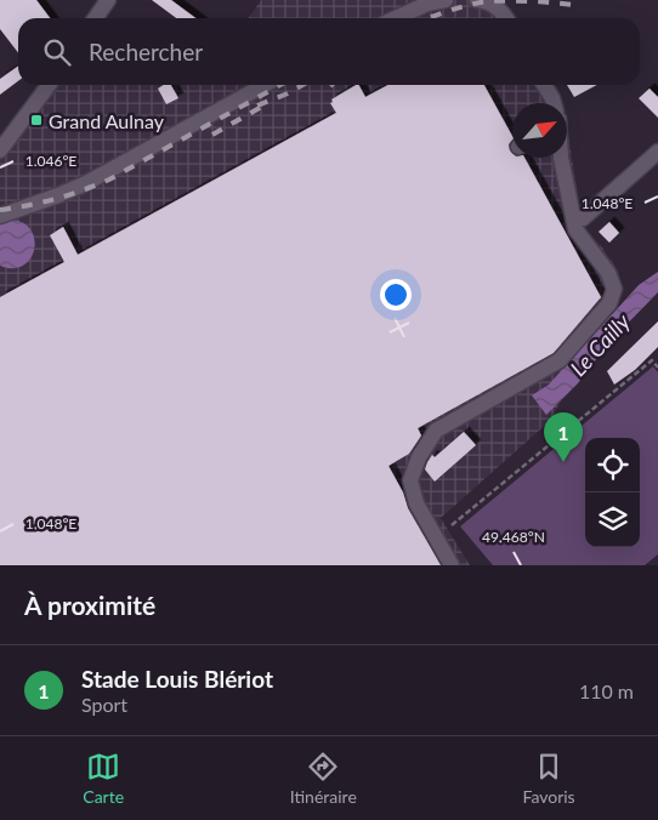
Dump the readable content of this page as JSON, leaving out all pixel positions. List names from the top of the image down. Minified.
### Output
{"water":["Le Cailly"],"places":{"transit":["Grand Aulnay"]},"north":"top right","page":{"search":"Rechercher","pins":"1","heading":"À proximité","list":[{"mark":"1","name":"Stade Louis Blériot","note":"Sport","value":"110 m"}],"nav":["Carte","Itinéraire","Favoris"]},"coordinates":["1.046°E","1.048°E","49.468°N"]}
